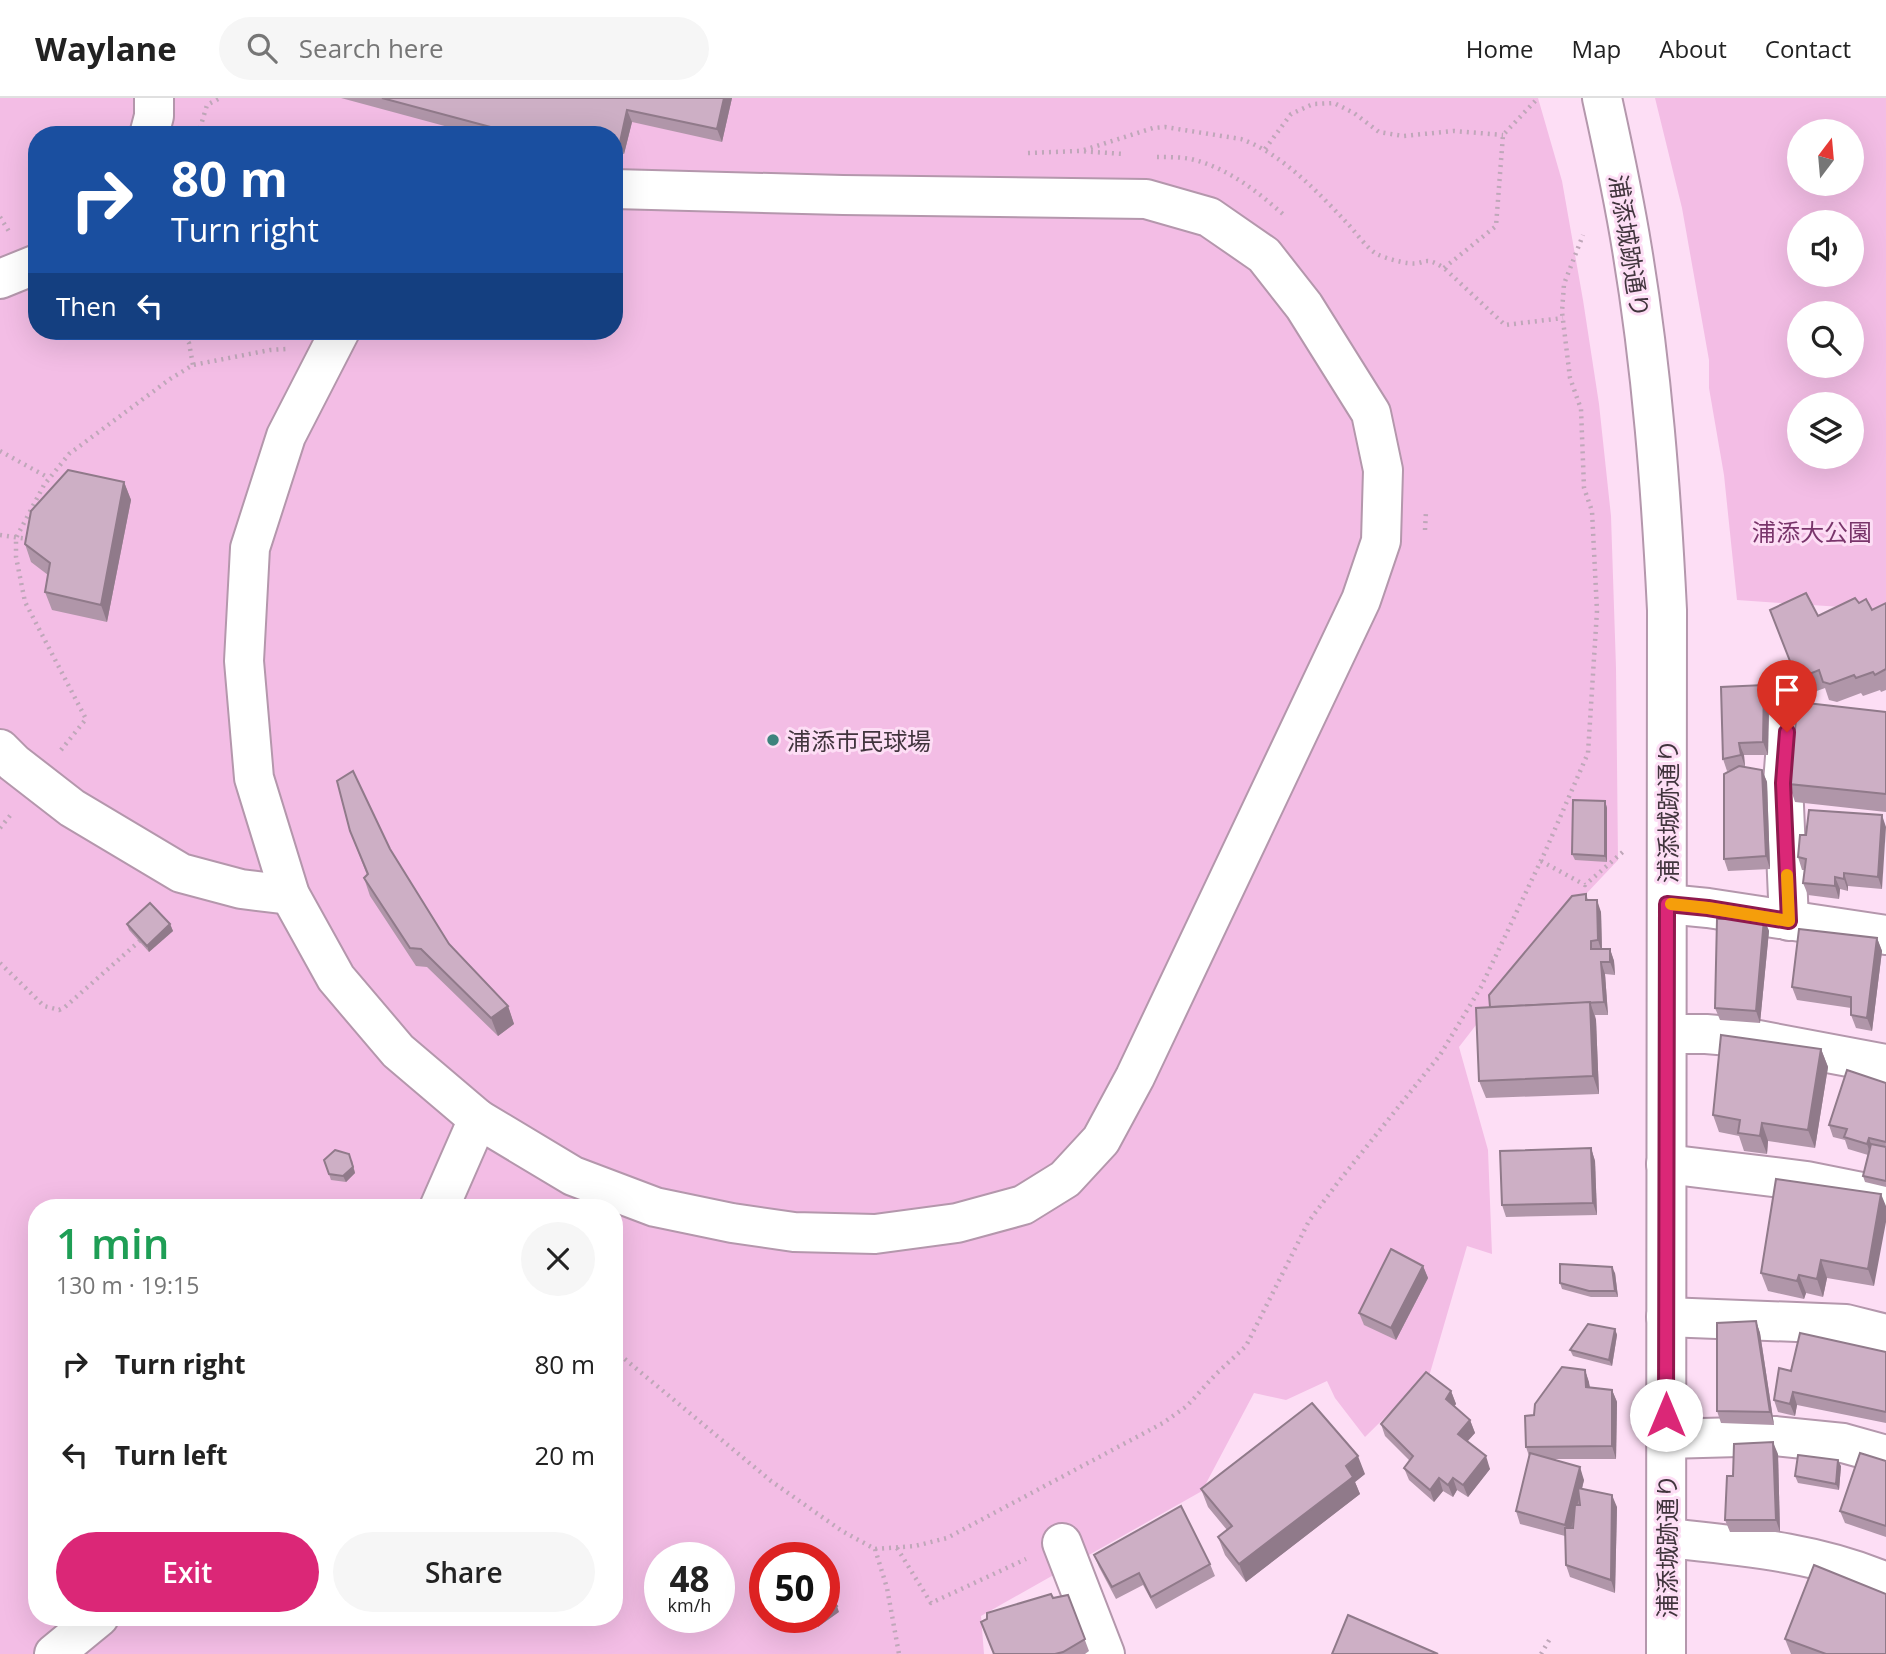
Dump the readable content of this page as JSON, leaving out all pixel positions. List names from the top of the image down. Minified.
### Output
{"streets":{"street":["浦添城跡通り"]},"parks":["浦添大公園"],"places":["浦添市民球場"],"north":"top","page":{"header":"Waylane","search":"Search here","nav":["Home","Map","About","Contact"],"turn":["80 m","Turn right"],"then":"Then","heading":["1 min","130 m · 19:15"],"list":[{"name":"Turn right","value":"80 m"},{"name":"Turn left","value":"20 m"}],"buttons":["Exit","Share"],"speed":"48 km/h","limit":"50"}}
